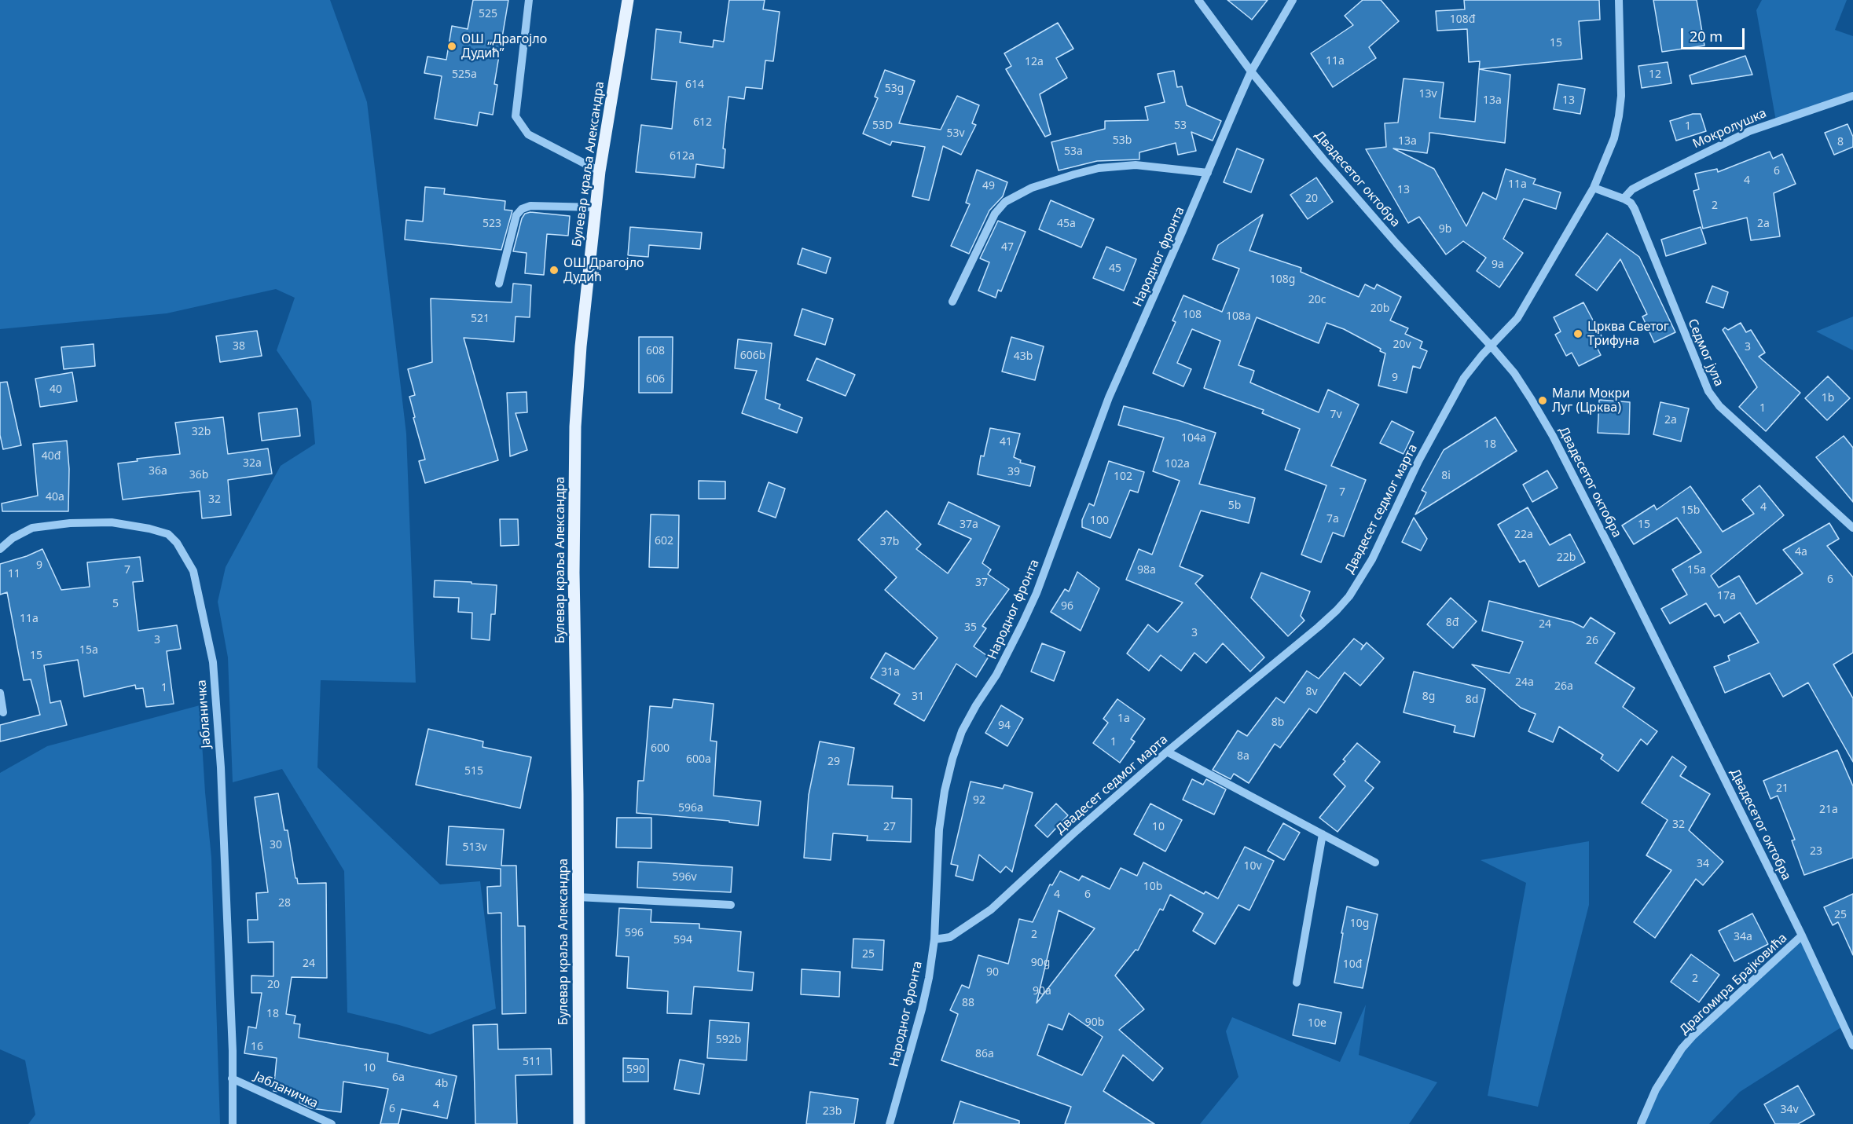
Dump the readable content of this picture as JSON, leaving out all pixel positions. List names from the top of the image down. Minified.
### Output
{"streets":{"main road":["Булевар краља Александра"],"street":["Мокролушка","Двадесетог октобра","Народног фронта","Седмог јула","Двадесет седмог марта","Јабланичка","Драгомира Брајковића"]},"crossings":[["Мокролушка","Седмог јула"],["Двадесетог октобра","Народног фронта"],["Двадесетог октобра","Двадесет седмог марта"],["Двадесетог октобра","Драгомира Брајковића"],["Народног фронта","Двадесет седмог марта"]],"places":["ОШ „Драгојло Дудић”","ОШ Драгојло Дудић","Црква Светог Трифуна","Мали Мокри Луг (Црква)"],"house_numbers":["525","108đ","15","11a","12a","525a","12","614","53g","13v","13a","13","612","53D","53","1","53v","53b","13a","8","53a","612a","6","4","11a","49","13","20","2","523","45a","2a","9b","47","9a","45","108g","20c","20b","108","108a","521","20v","38","3","608","606b","43b","9","606","40","1b","1","7v","2a","32b","104a","41","18","40đ","32a","102a","36a","39","36b","8i","102","7","40a","32","5b","4","15b","7a","100","37a","15","22a","602","37b","4a","22b","9","7","98a","15a","11","6","37","17a","5","96","11a","8đ","24","35","3","3","26","15a","15","31a","24a","26a","1","8v","31","8g","8d","1a","8b","94","1","600","8a","600a","29","515","21","92","596a","21a","32","27","10","30","513v","23","34","10v","596v","10b","4","6","28","25","10g","596","2","34a","594","25","90g","24","10đ","90","2","20","90a","88","18","90b","10e","592b","16","86a","511","10","590","6a","4b","4","6","34v","23b"],"scale_bar":"20 m"}
